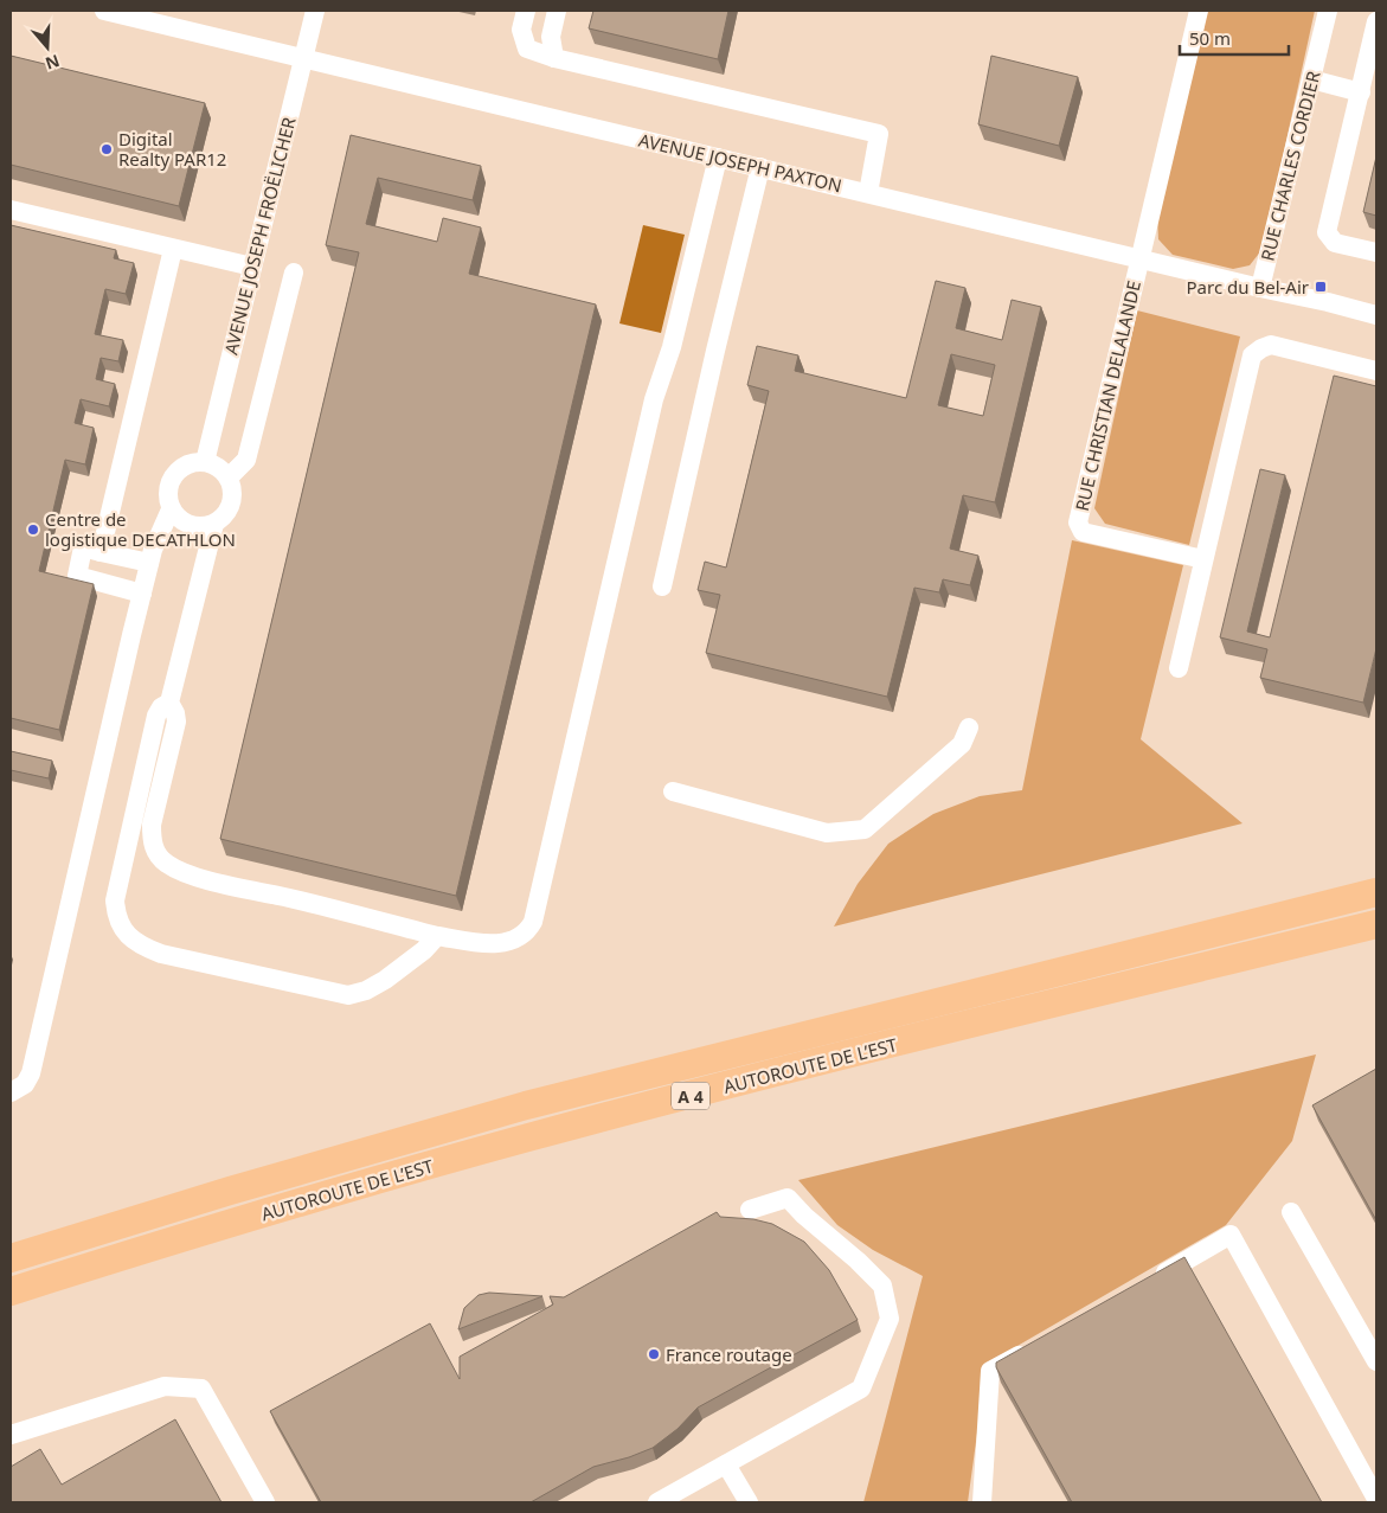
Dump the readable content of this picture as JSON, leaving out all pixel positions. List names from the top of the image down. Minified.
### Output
{"streets":{"highway":["AUTOROUTE DE L’EST","A 4"],"street":["AVENUE JOSEPH PAXTON","RUE CHARLES CORDIER","AVENUE JOSEPH FROËLICHER","RUE CHRISTIAN DELALANDE"]},"crossings":[["AVENUE JOSEPH PAXTON","RUE CHARLES CORDIER"],["AVENUE JOSEPH PAXTON","AVENUE JOSEPH FROËLICHER"],["AVENUE JOSEPH PAXTON","RUE CHRISTIAN DELALANDE"]],"places":{"other":["Digital Realty PAR12","Centre de logistique DECATHLON","France routage"],"transit":["Parc du Bel-Air"]},"scale_bar":"50 m","north":"bottom"}
